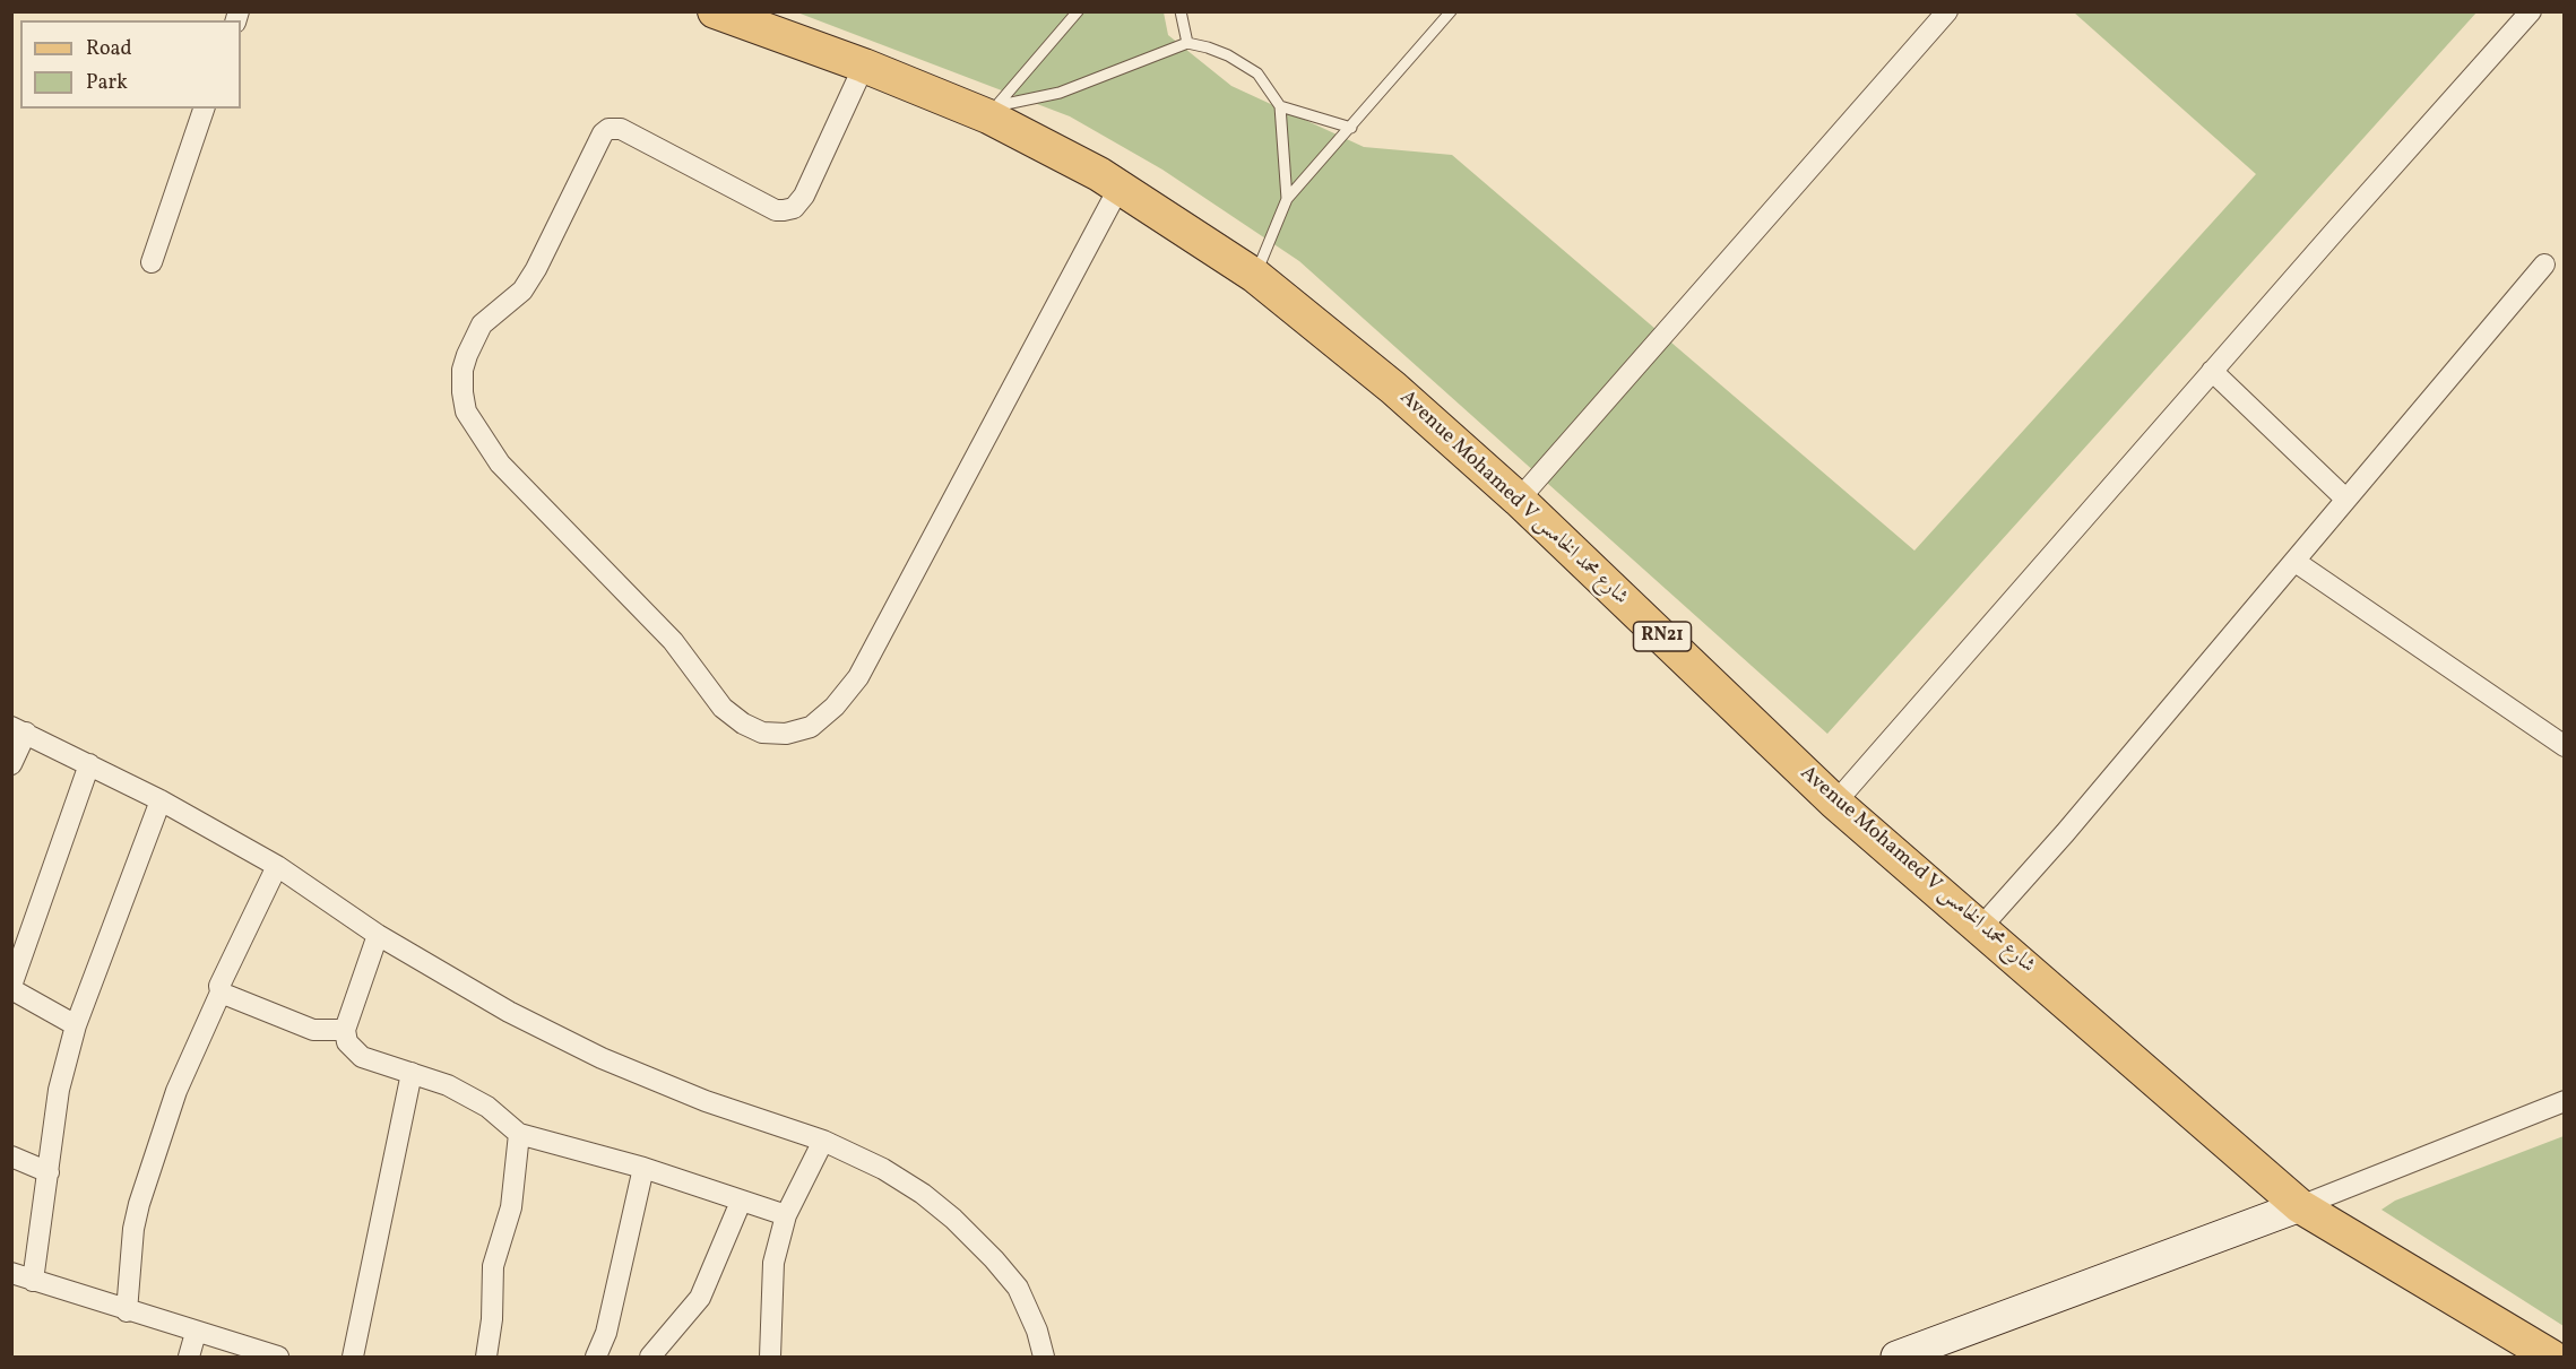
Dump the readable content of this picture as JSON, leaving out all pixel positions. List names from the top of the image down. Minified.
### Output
{"streets":{"main road":["Avenue Mohamed V شارع محمد الخامس","RN21"]},"legend":["Road","Park"]}
